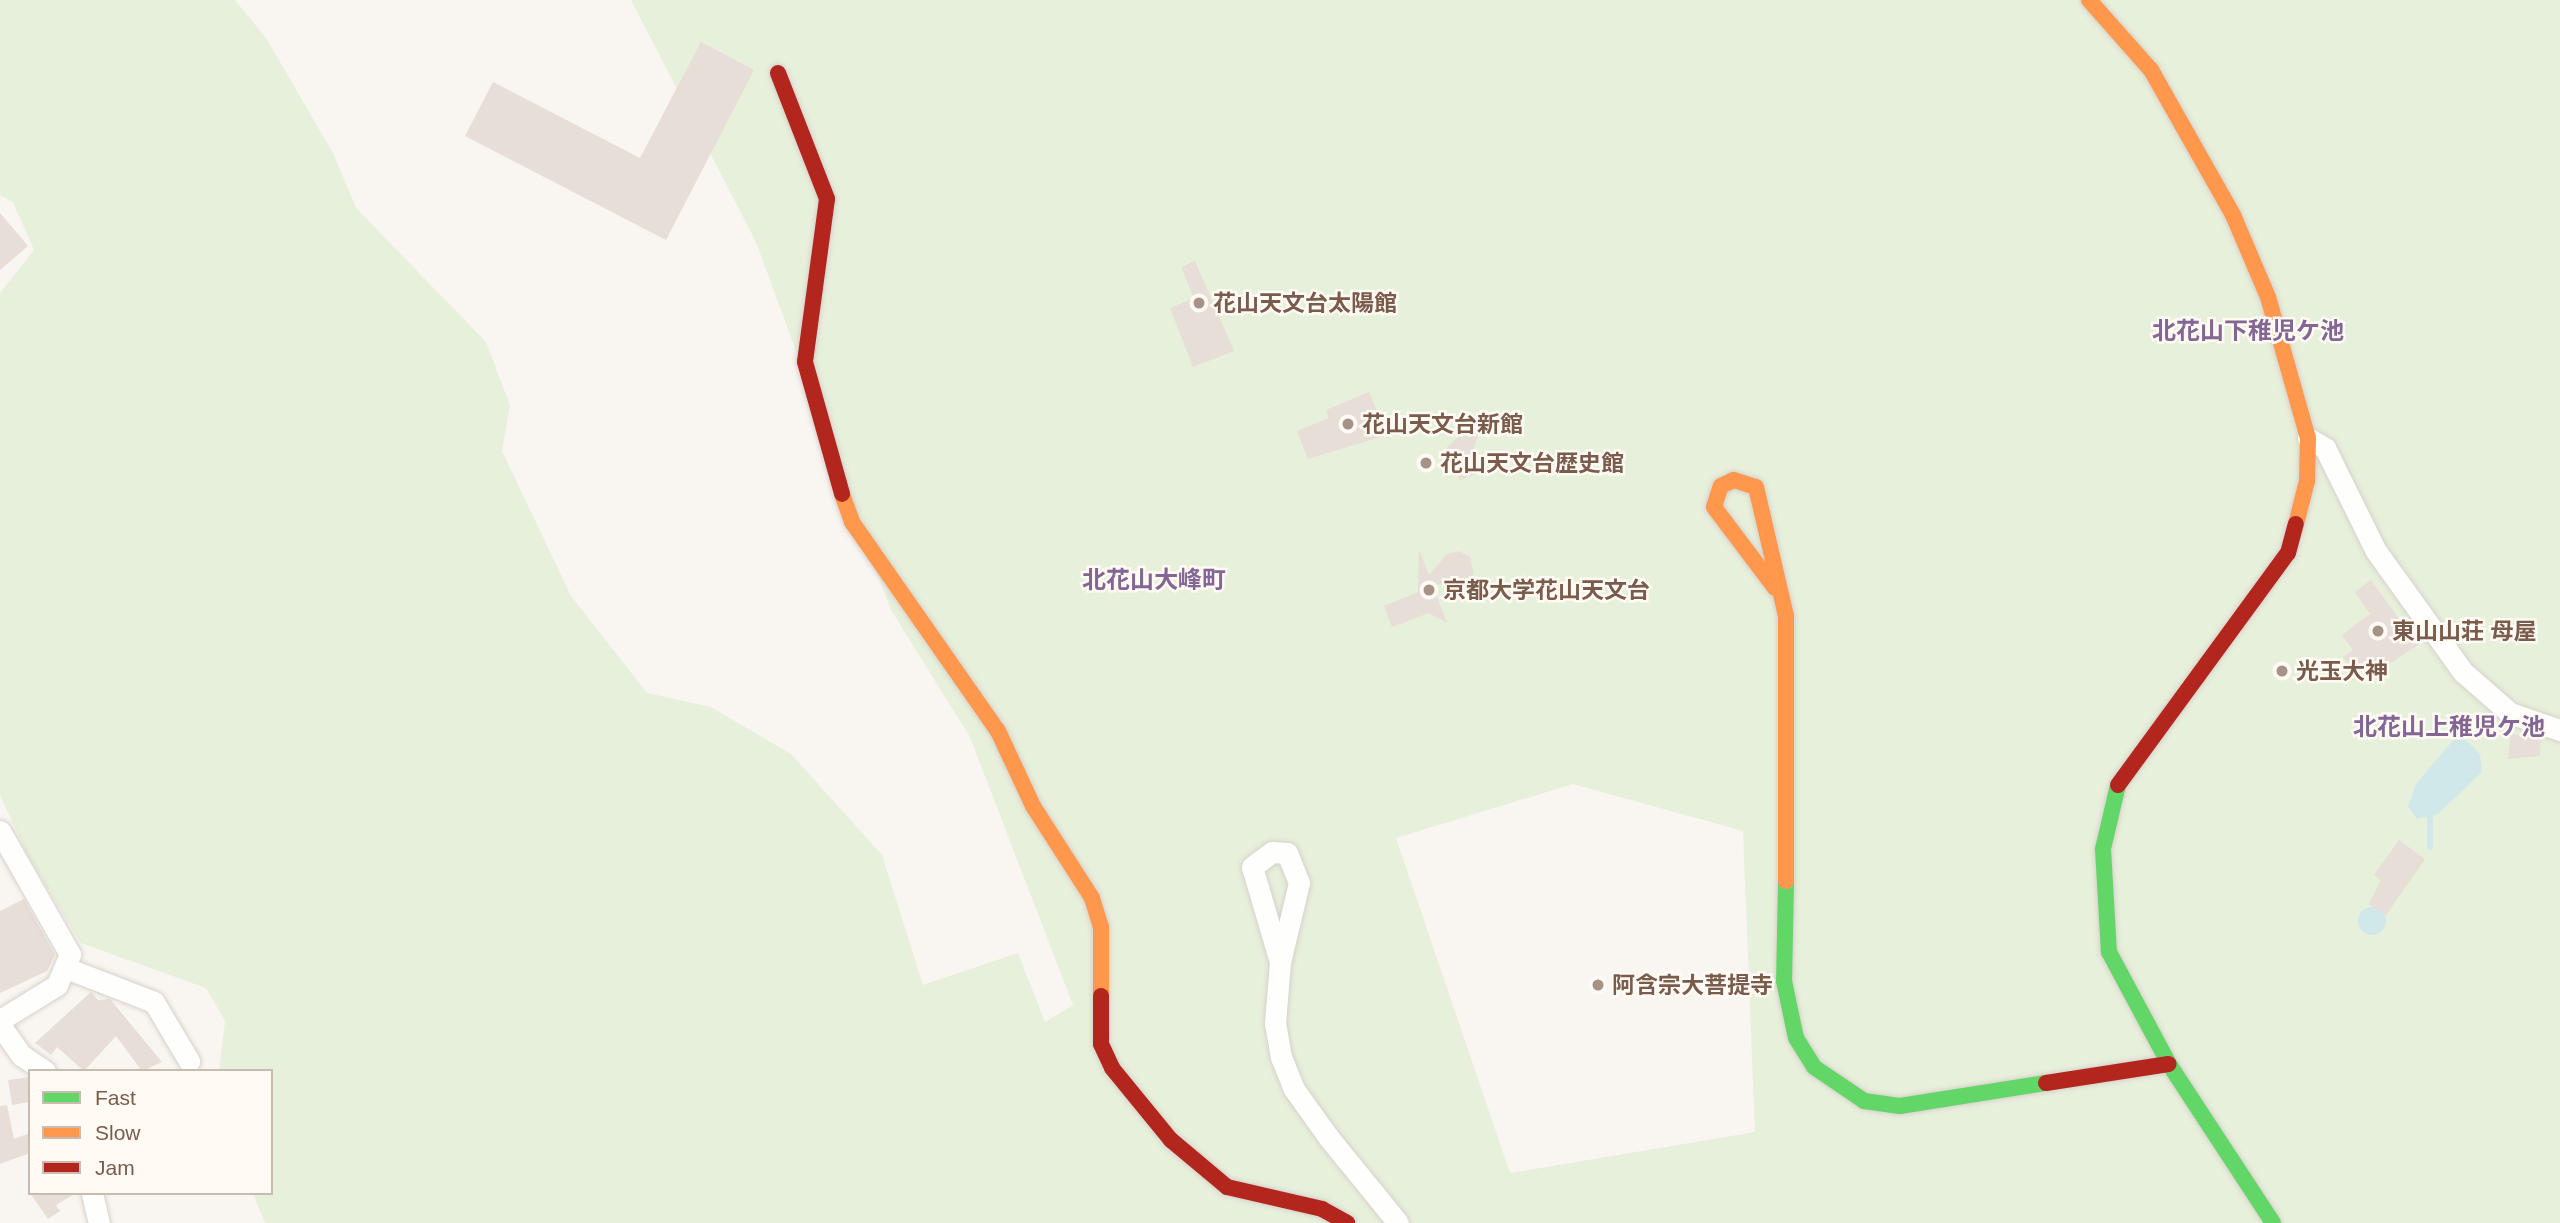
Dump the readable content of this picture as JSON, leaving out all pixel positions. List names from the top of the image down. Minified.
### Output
{"districts":["北花山下稚児ケ池","北花山大峰町","北花山上稚児ケ池"],"places":["花山天文台太陽館","花山天文台新館","花山天文台歴史館","京都大学花山天文台","東山山荘 母屋","光玉大神","阿含宗大菩提寺"],"legend":["Fast","Slow","Jam"]}
